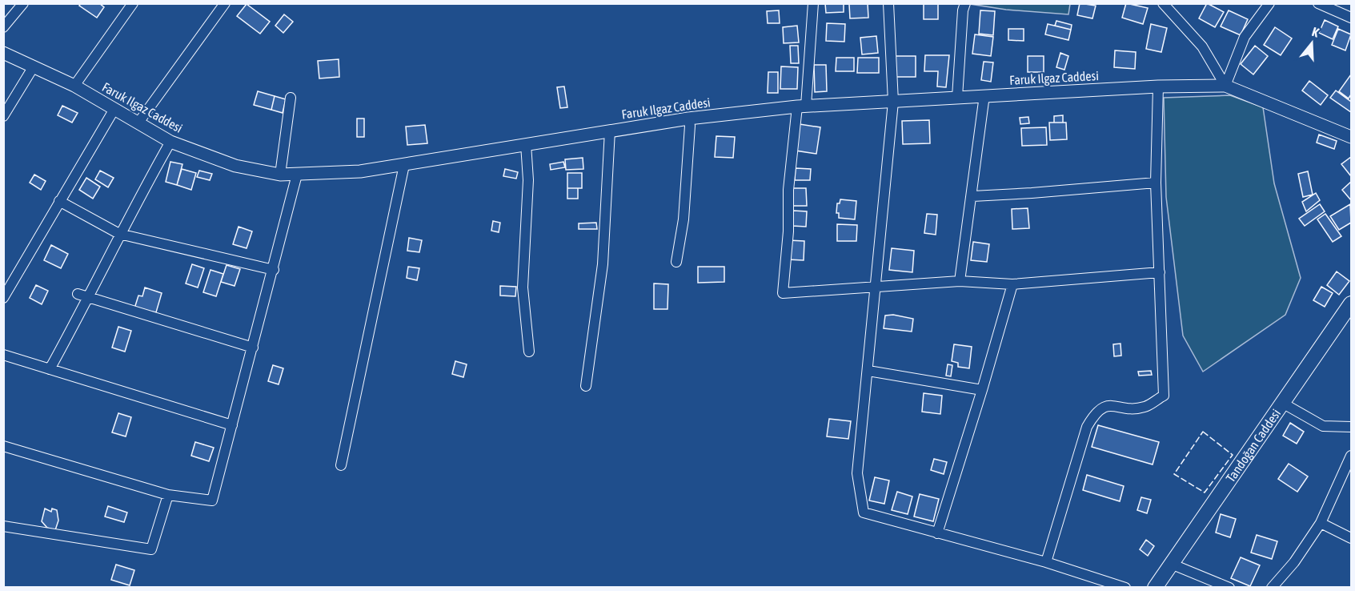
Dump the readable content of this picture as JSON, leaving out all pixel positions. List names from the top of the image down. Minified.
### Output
{"streets":{"main road":["Tandoğan Caddesi"],"street":["Faruk Ilgaz Caddesi"]},"north":"top"}
